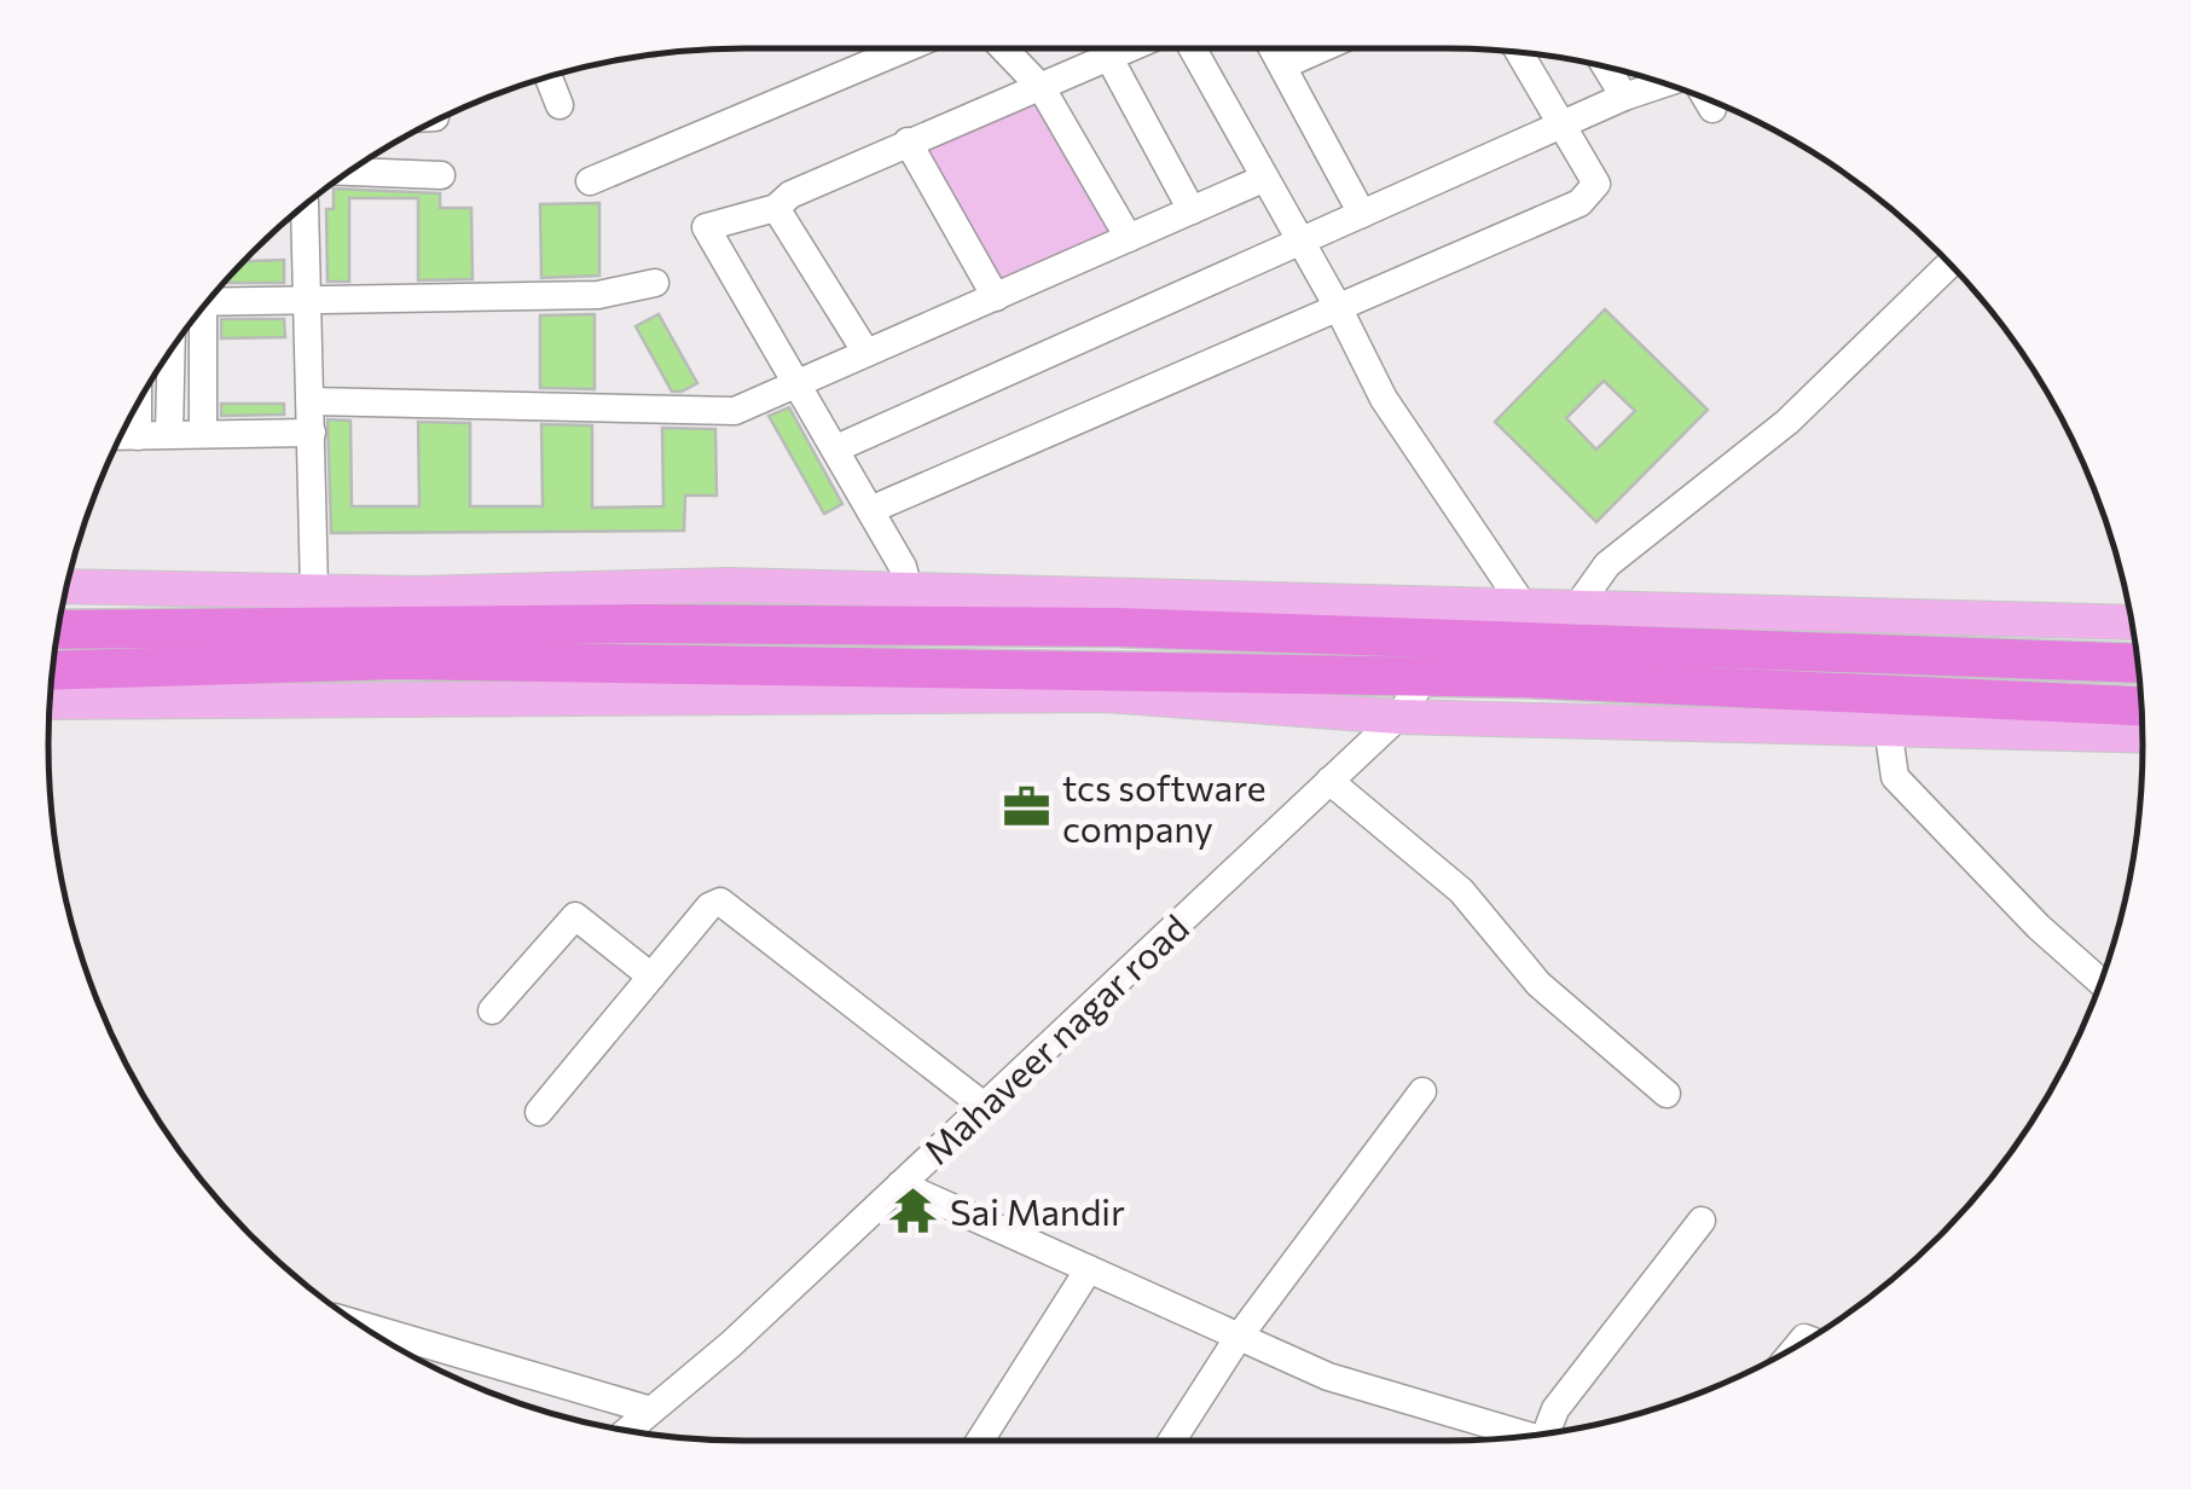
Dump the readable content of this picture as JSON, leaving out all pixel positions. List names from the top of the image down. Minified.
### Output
{"streets":{"street":["Mahaveer nagar road"]},"places":{"office":["tcs software company"],"temple":["Sai Mandir"]}}
